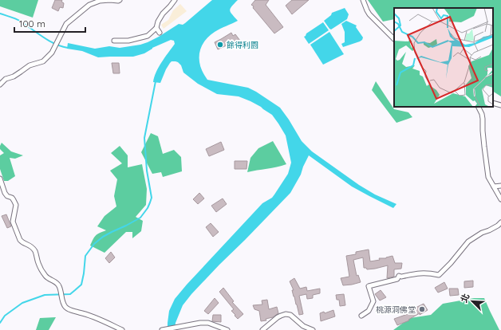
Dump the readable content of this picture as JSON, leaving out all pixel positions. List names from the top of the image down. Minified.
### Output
{"places":["餘得利園","桃源洞佛堂"],"scale_bar":"100 m","north":"top left"}
